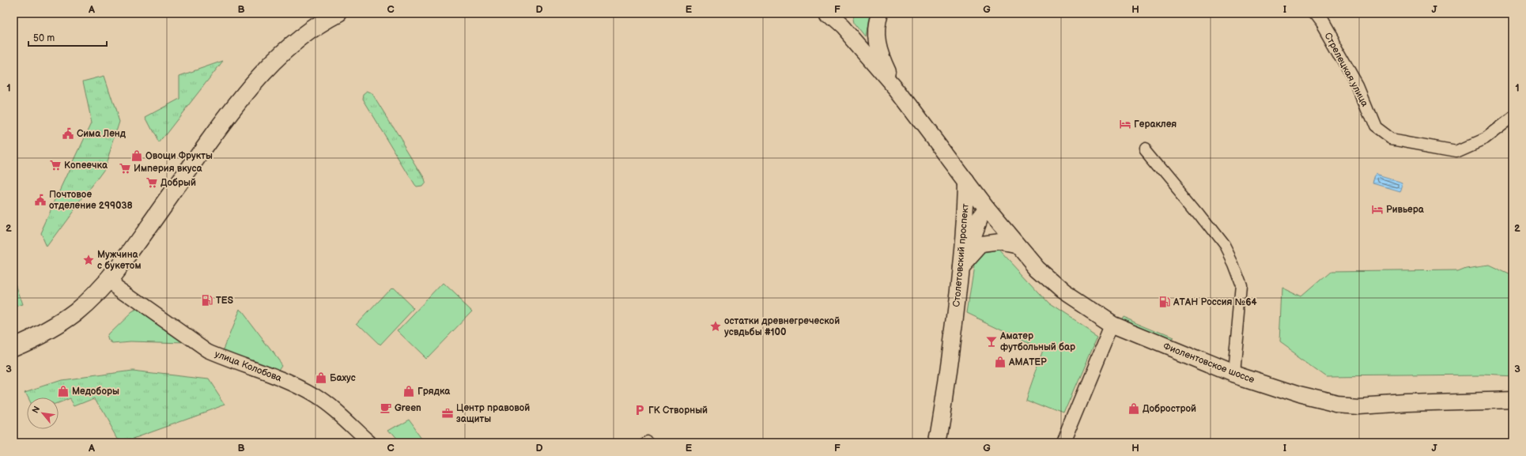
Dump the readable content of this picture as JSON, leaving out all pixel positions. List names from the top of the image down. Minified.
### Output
{"streets":{"main road":["Столетовский проспект","Фиолентовское шоссе"],"street":["Стрелецкая улица","улица Колобова"]},"crossings":[["Столетовский проспект","Фиолентовское шоссе"]],"places":{"hotel":["Гераклея","Ривьера"],"public building":["Сима Ленд","Почтовое отделение 299038"],"shop":["Овощи Фрукты","АМАТЕР","Бахус","Медоборы","Грядка","Добрострой"],"supermarket":["Копеечка","Империя вкуса","Добрый"],"place":["Мужчина с букетом","остатки древнегреческой усвдьбы #100"],"fuel station":["TES","АТАН Россия №64"],"bar":["Аматер футбольный бар"],"cafe":["Green"],"parking":["ГК Створный"],"office":["Центр правовой защиты"]},"scale_bar":"50 m","north":"top left","grid":{"columns":["A","B","C","D","E","F","G","H","I","J"],"rows":["1","2","3"]}}
